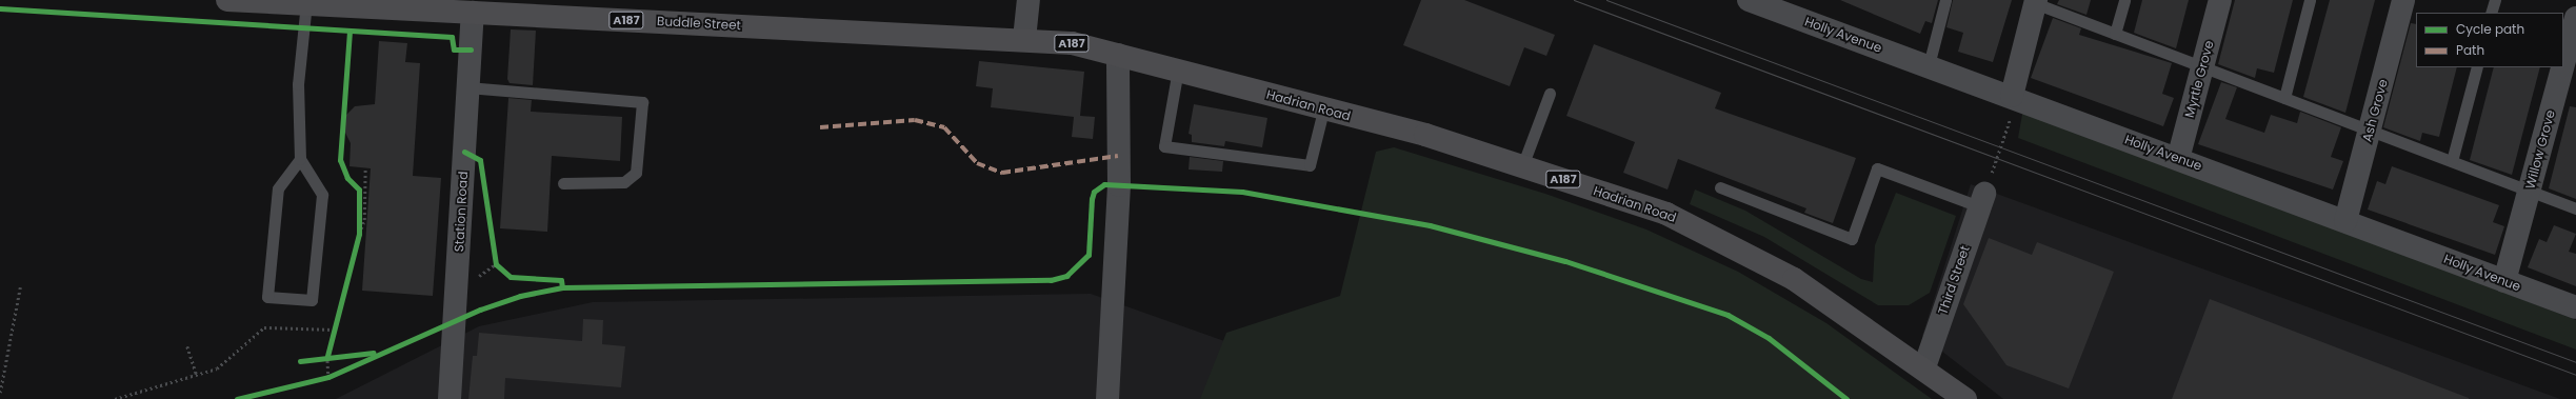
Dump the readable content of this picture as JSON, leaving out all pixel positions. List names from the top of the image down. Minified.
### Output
{"streets":{"main road":["A187","Buddle Street","Hadrian Road"],"street":["Holly Avenue","Myrtle Grove","Ash Grove","Willow Grove","Station Road","Third Street"]},"crossings":[["Buddle Street","Hadrian Road"],["Buddle Street","Station Road"],["Holly Avenue","Myrtle Grove"],["Holly Avenue","Ash Grove"],["Holly Avenue","Willow Grove"],["Hadrian Road","Third Street"]],"legend":["Cycle path","Path"]}
